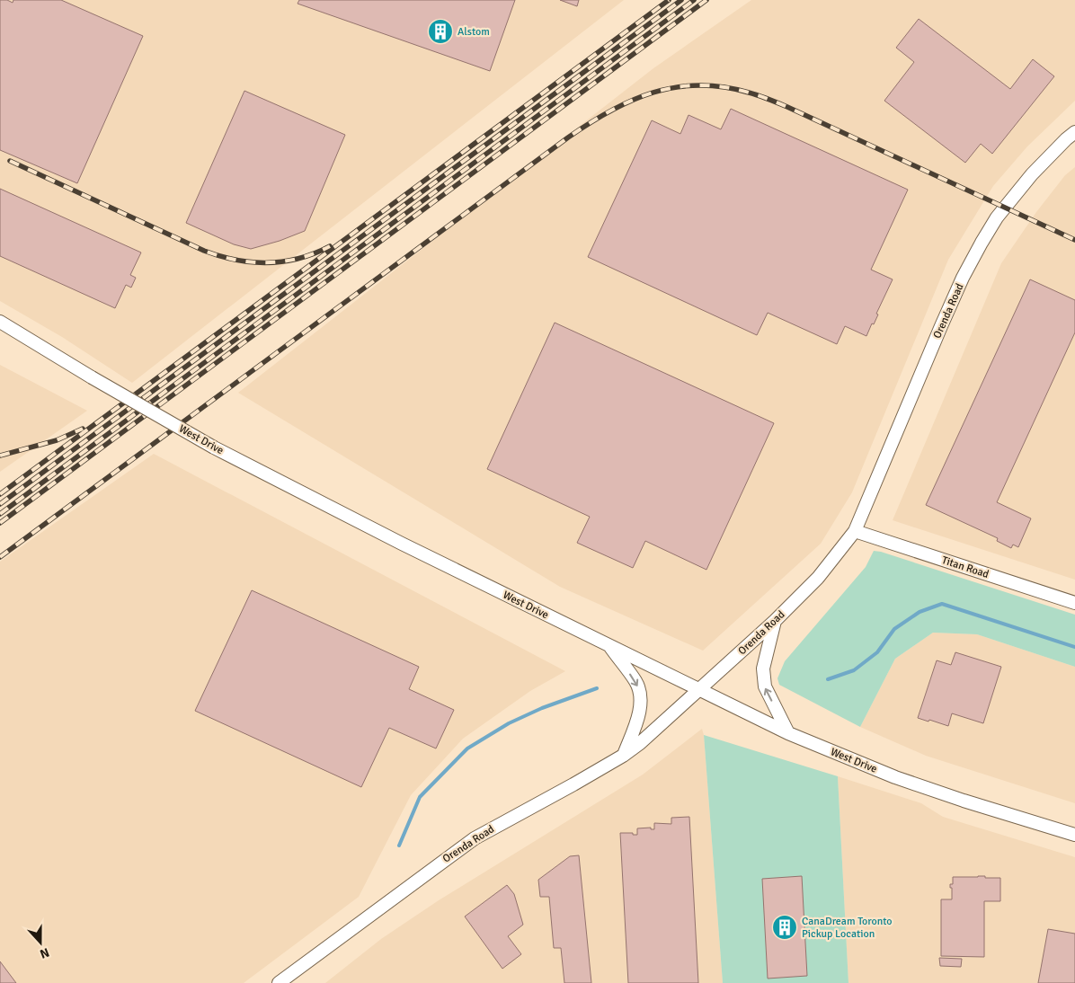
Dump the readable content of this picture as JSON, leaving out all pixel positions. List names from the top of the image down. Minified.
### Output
{"streets":{"street":["Orenda Road","West Drive","Titan Road"]},"crossings":[["Orenda Road","West Drive"],["Orenda Road","Titan Road"]],"places":{"building":["Alstom","CanaDream Toronto Pickup Location"]},"north":"bottom"}
